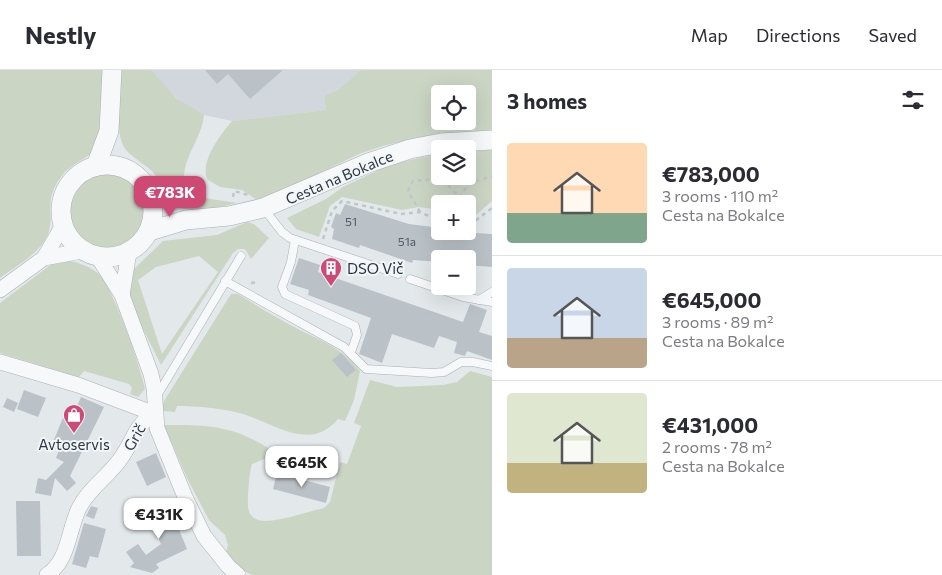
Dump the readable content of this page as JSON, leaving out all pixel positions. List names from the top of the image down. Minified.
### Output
{"streets":{"street":["Cesta na Bokalce","Grič"]},"places":{"building":["DSO Vič"],"shop":["Avtoservis"]},"house_numbers":["51","51a"],"page":{"header":"Nestly","nav":["Map","Directions","Saved"],"heading":"3 homes","map_buttons":["+","−"],"list":[{"name":"€783,000","note":"3 rooms · 110 m² · Cesta na Bokalce"},{"name":"€645,000","note":"3 rooms · 89 m² · Cesta na Bokalce"},{"name":"€431,000","note":"2 rooms · 78 m² · Cesta na Bokalce"}],"price":["€783K","€645K","€431K"]}}
